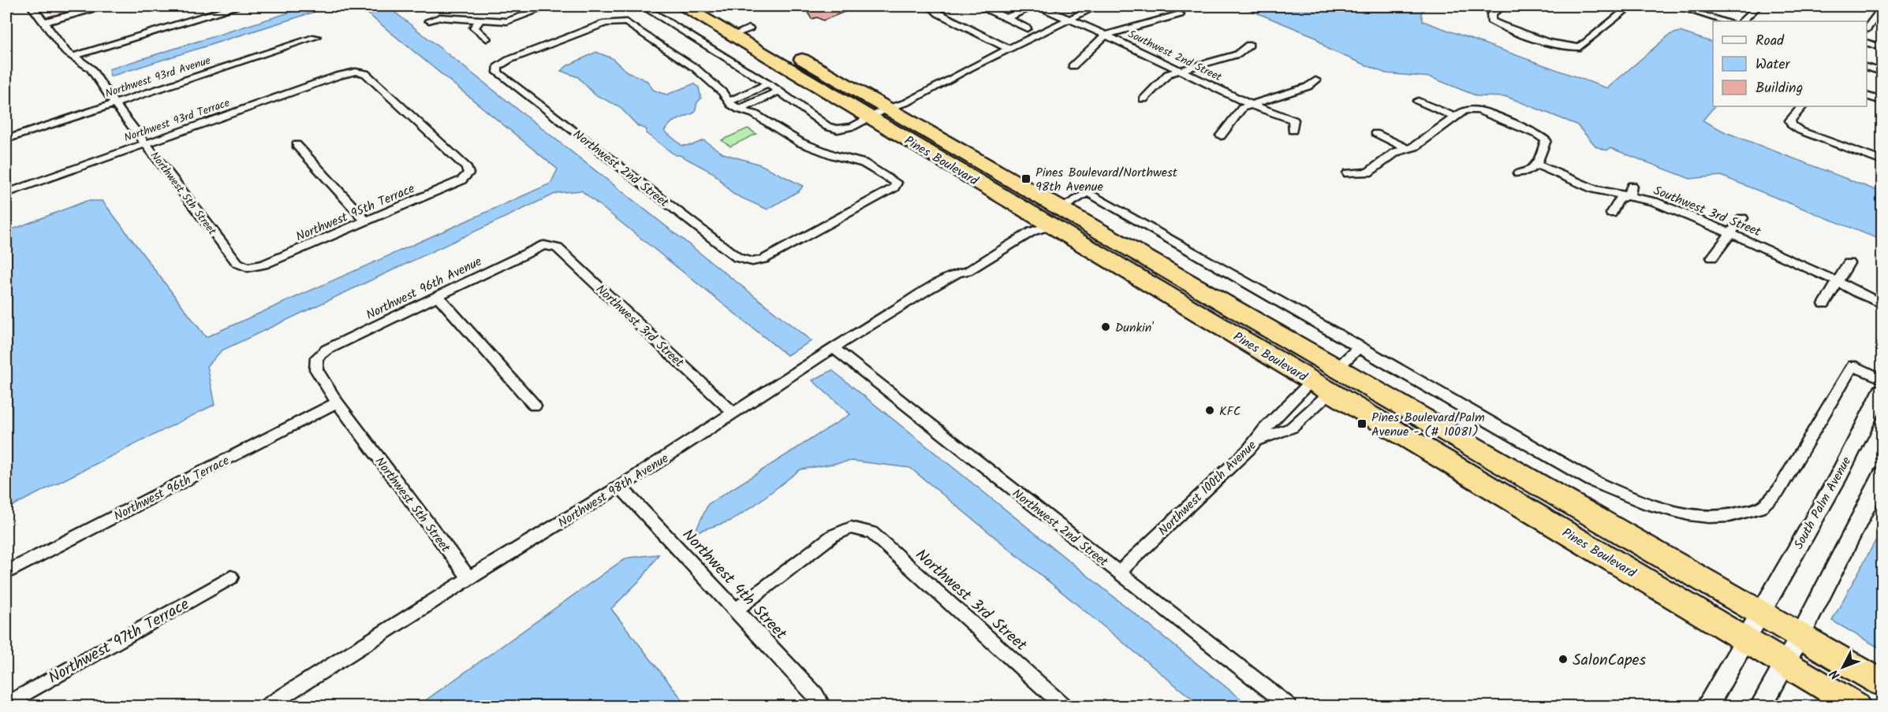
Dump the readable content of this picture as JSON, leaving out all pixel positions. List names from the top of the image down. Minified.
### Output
{"streets":{"highway":["Pines Boulevard"],"main road":["South Palm Avenue"],"street":["Southwest 2nd Street","Northwest 93rd Avenue","Northwest 93rd Terrace","Northwest 2nd Street","Northwest 5th Street","Southwest 3rd Street","Northwest 95th Terrace","Northwest 96th Avenue","Northwest 3rd Street","Northwest 96th Terrace","Northwest 100th Avenue","Northwest 98th Avenue","Northwest 4th Street","Northwest 97th Terrace"]},"crossings":[["Northwest 93rd Avenue","Northwest 5th Street"],["Northwest 93rd Terrace","Northwest 5th Street"],["Northwest 93rd Terrace","Northwest 95th Terrace"],["Pines Boulevard","Northwest 100th Avenue"],["Pines Boulevard","Northwest 98th Avenue"],["Pines Boulevard","South Palm Avenue"],["Northwest 2nd Street","Northwest 100th Avenue"],["Northwest 2nd Street","Northwest 98th Avenue"],["Northwest 5th Street","Northwest 95th Terrace"],["Northwest 5th Street","Northwest 96th Avenue"],["Northwest 5th Street","Northwest 96th Terrace"],["Northwest 5th Street","Northwest 98th Avenue"],["Northwest 96th Avenue","Northwest 3rd Street"],["Northwest 3rd Street","Northwest 98th Avenue"],["Northwest 3rd Street","Northwest 4th Street"],["Northwest 98th Avenue","Northwest 4th Street"]],"places":{"transit":["Pines Boulevard/Northwest 98th Avenue","Pines Boulevard/Palm Avenue - (# 10081)"],"other":["Dunkin'","KFC","SalonCapes"]},"legend":["Road","Water","Building"],"north":"bottom left"}
